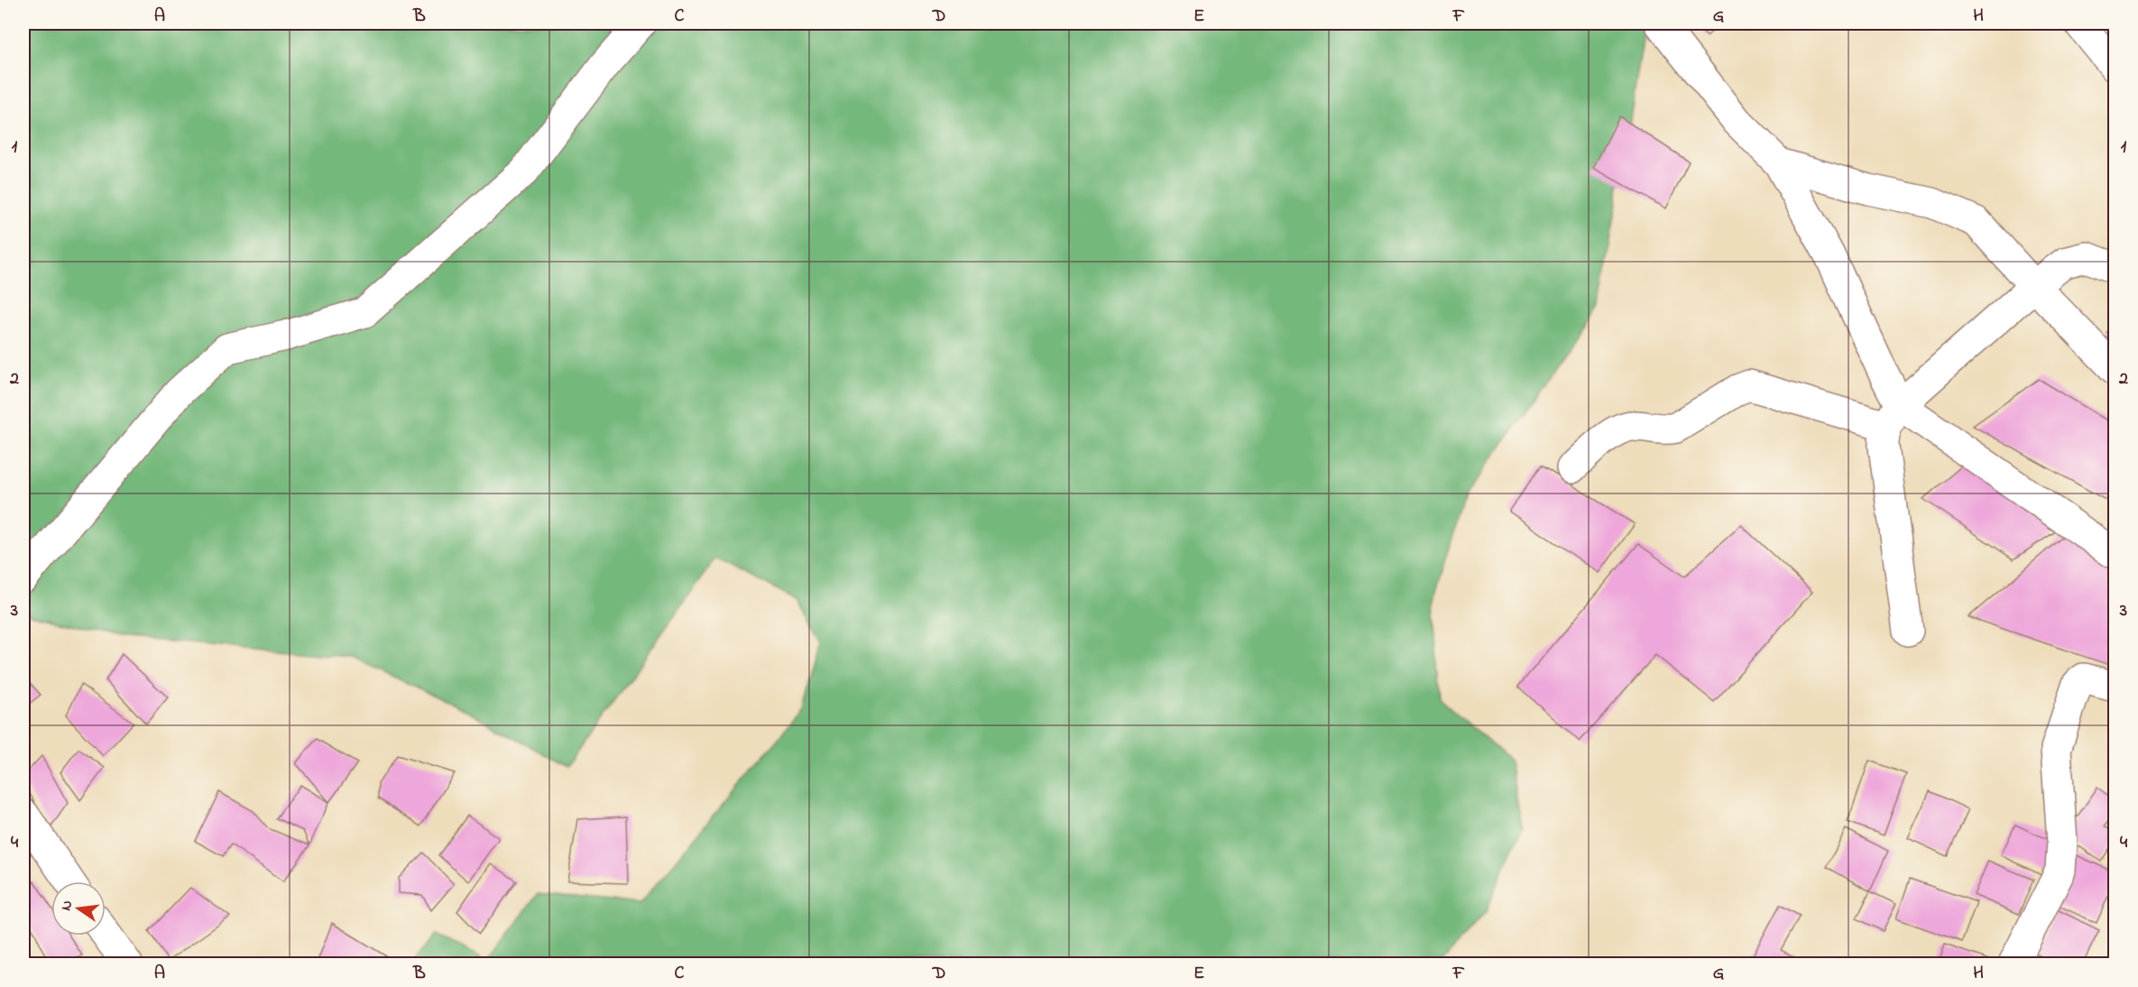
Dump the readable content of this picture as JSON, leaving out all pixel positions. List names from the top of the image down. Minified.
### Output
{"north":"left","grid":{"columns":["A","B","C","D","E","F","G","H"],"rows":["1","2","3","4"]}}
